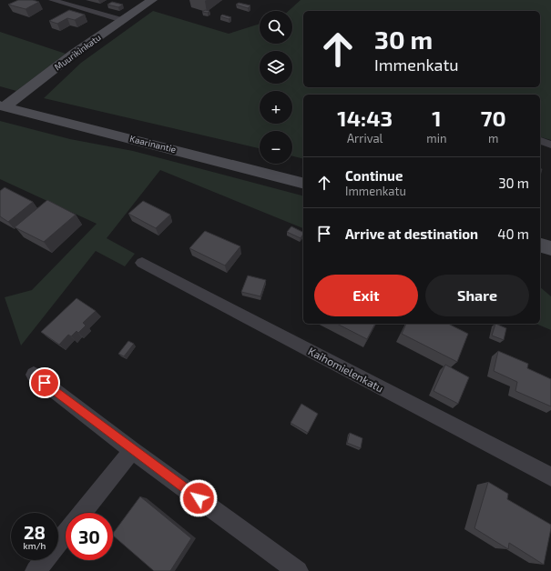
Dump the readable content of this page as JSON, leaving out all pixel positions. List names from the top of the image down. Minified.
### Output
{"streets":{"main road":["Muurikinkatu","Kaarinantie"],"street":["Kaihomielenkatu"]},"crossings":[["Muurikinkatu","Kaarinantie"]],"page":{"map_buttons":["+","−"],"turn":["30 m","Immenkatu"],"eta":["14:43","Arrival","1","min","70","m"],"list":[{"name":"Continue","note":"Immenkatu","value":"30 m"},{"name":"Arrive at destination","value":"40 m"}],"buttons":["Exit","Share"],"speed":"28 km/h","limit":"30"}}
